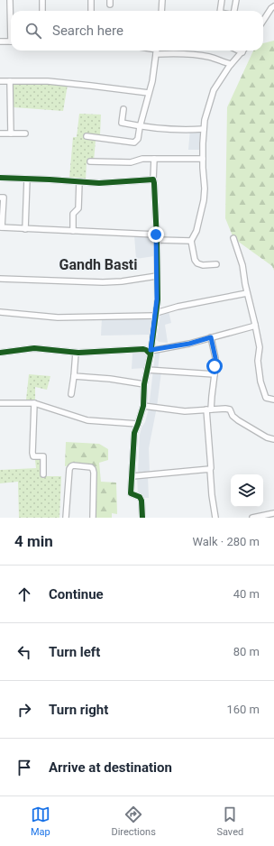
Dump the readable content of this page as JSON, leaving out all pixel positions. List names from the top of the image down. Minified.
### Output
{"districts":["Gandh Basti"],"page":{"search":"Search here","heading":["4 min","Walk · 280 m"],"list":[["Continue","40 m"],["Turn left","80 m"],["Turn right","160 m"],"Arrive at destination"],"nav":["Map","Directions","Saved"]}}
